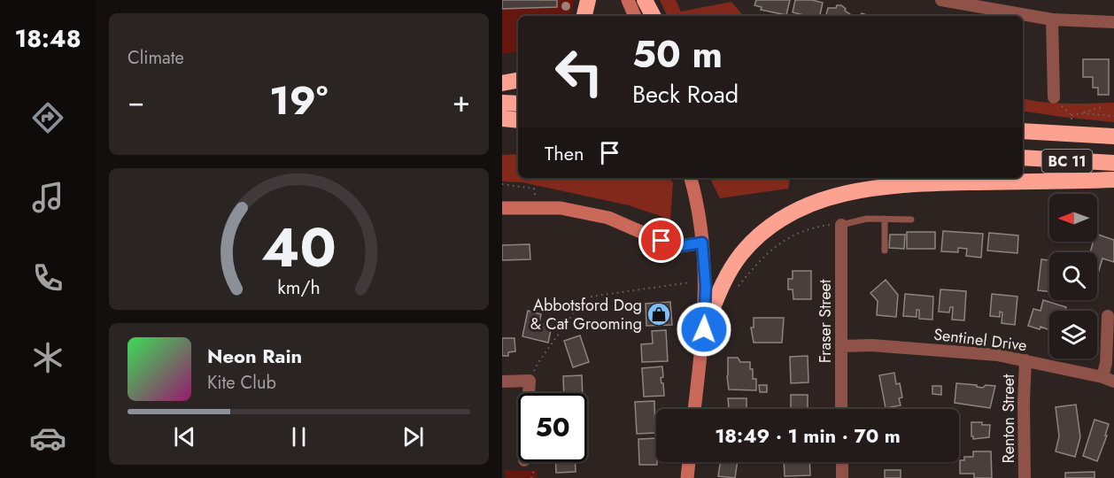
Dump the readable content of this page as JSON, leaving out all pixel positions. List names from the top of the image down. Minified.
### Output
{"streets":{"highway":["BC 11"],"street":["Fraser Street","Sentinel Drive","Renton Street"]},"crossings":[["Fraser Street","Sentinel Drive"],["Sentinel Drive","Renton Street"]],"places":{"shop":["Abbotsford Dog & Cat Grooming"]},"north":"left","page":{"tabs":"18:48","tile":"Climate","turn":["50 m","Beck Road"],"heat":["−","19°","+"],"then":"Then","song":["Neon Rain","Kite Club"],"limit":"50","trip":"18:49 · 1 min · 70 m","gauge":["40","km/h"]}}
